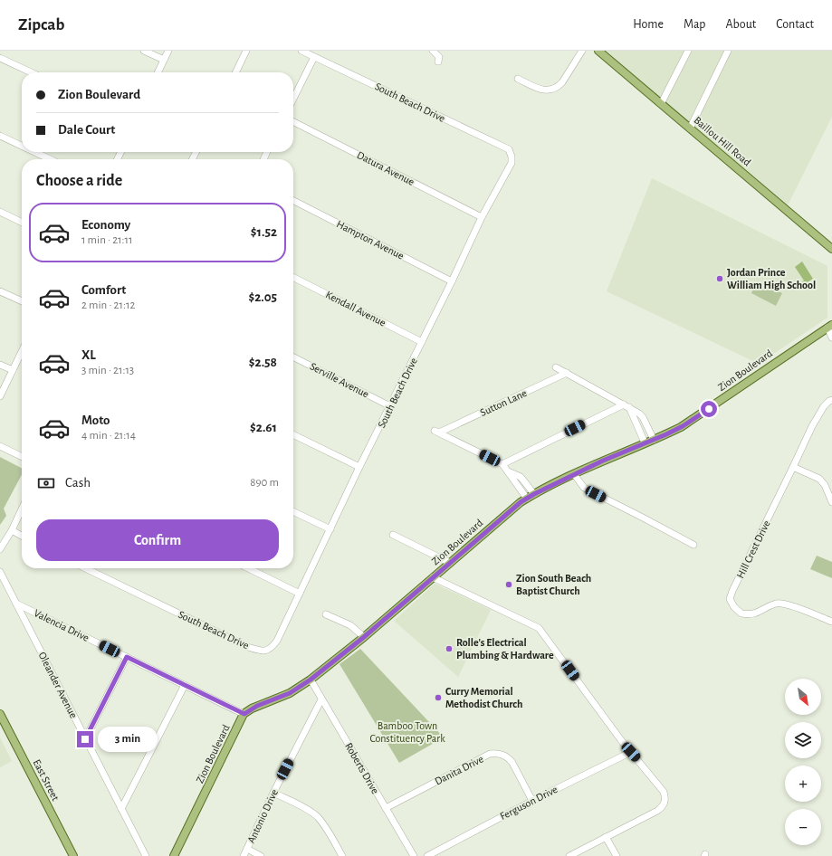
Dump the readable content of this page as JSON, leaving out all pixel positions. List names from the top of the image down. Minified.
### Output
{"streets":{"main road":["Baillou Hill Road","Zion Boulevard","East Street"],"street":["South Beach Drive","Datura Avenue","Hampton Avenue","Kendall Avenue","Serville Avenue","Sutton Lane","Hill Crest Drive","Valencia Drive","Oleander Avenue","Roberts Drive","Danita Drive","Ferguson Drive","Antonio Drive"]},"crossings":[["South Beach Drive","Datura Avenue"],["South Beach Drive","Hampton Avenue"],["South Beach Drive","Kendall Avenue"],["South Beach Drive","Serville Avenue"],["Zion Boulevard","Valencia Drive"],["Zion Boulevard","Roberts Drive"],["Valencia Drive","Oleander Avenue"],["Roberts Drive","Danita Drive"],["Roberts Drive","Antonio Drive"],["Danita Drive","Ferguson Drive"]],"parks":["Bamboo Town Constituency Park"],"places":["Jordan Prince William High School","Zion South Beach Baptist Church","Rolle's Electrical Plumbing & Hardware","Curry Memorial Methodist Church"],"north":"bottom right","page":{"header":"Zipcab","nav":["Home","Map","About","Contact"],"banner":["Zion Boulevard","Dale Court"],"heading":"Choose a ride","list":[{"name":"Economy","note":"1 min · 21:11","value":"$1.52"},{"name":"Comfort","note":"2 min · 21:12","value":"$2.05"},{"name":"XL","note":"3 min · 21:13","value":"$2.58"},{"name":"Moto","note":"4 min · 21:14","value":"$2.61"}],"pay":["Cash","890 m"],"buttons":"Confirm","map_buttons":["+","−"],"bubble":"3 min"}}
